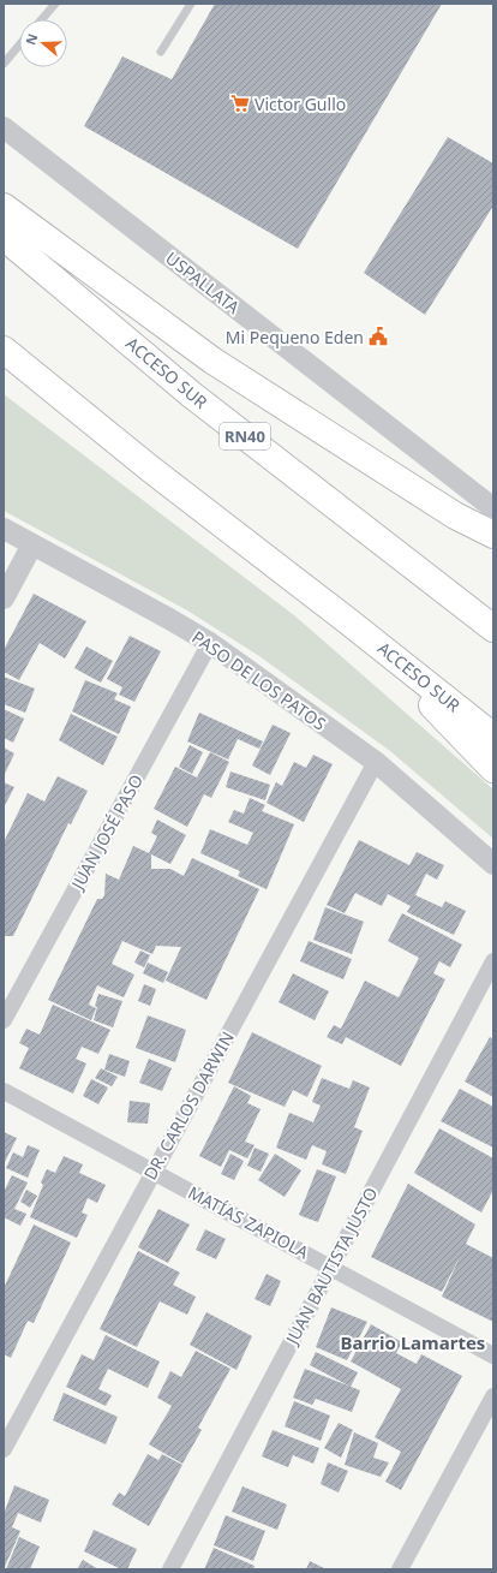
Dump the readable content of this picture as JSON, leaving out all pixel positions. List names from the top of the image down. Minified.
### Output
{"streets":{"highway":["ACCESO SUR","RN40"],"street":["USPALLATA","PASO DE LOS PATOS","JUAN JOSÉ PASO","DR. CARLOS DARWIN","MATÍAS ZAPIOLA","JUAN BAUTISTA JUSTO"]},"crossings":[["PASO DE LOS PATOS","JUAN JOSÉ PASO"],["PASO DE LOS PATOS","DR. CARLOS DARWIN"],["DR. CARLOS DARWIN","MATÍAS ZAPIOLA"],["MATÍAS ZAPIOLA","JUAN BAUTISTA JUSTO"]],"districts":["Barrio Lamartes"],"places":{"supermarket":["Victor Gullo"],"public building":["Mi Pequeno Eden"]},"north":"left"}
